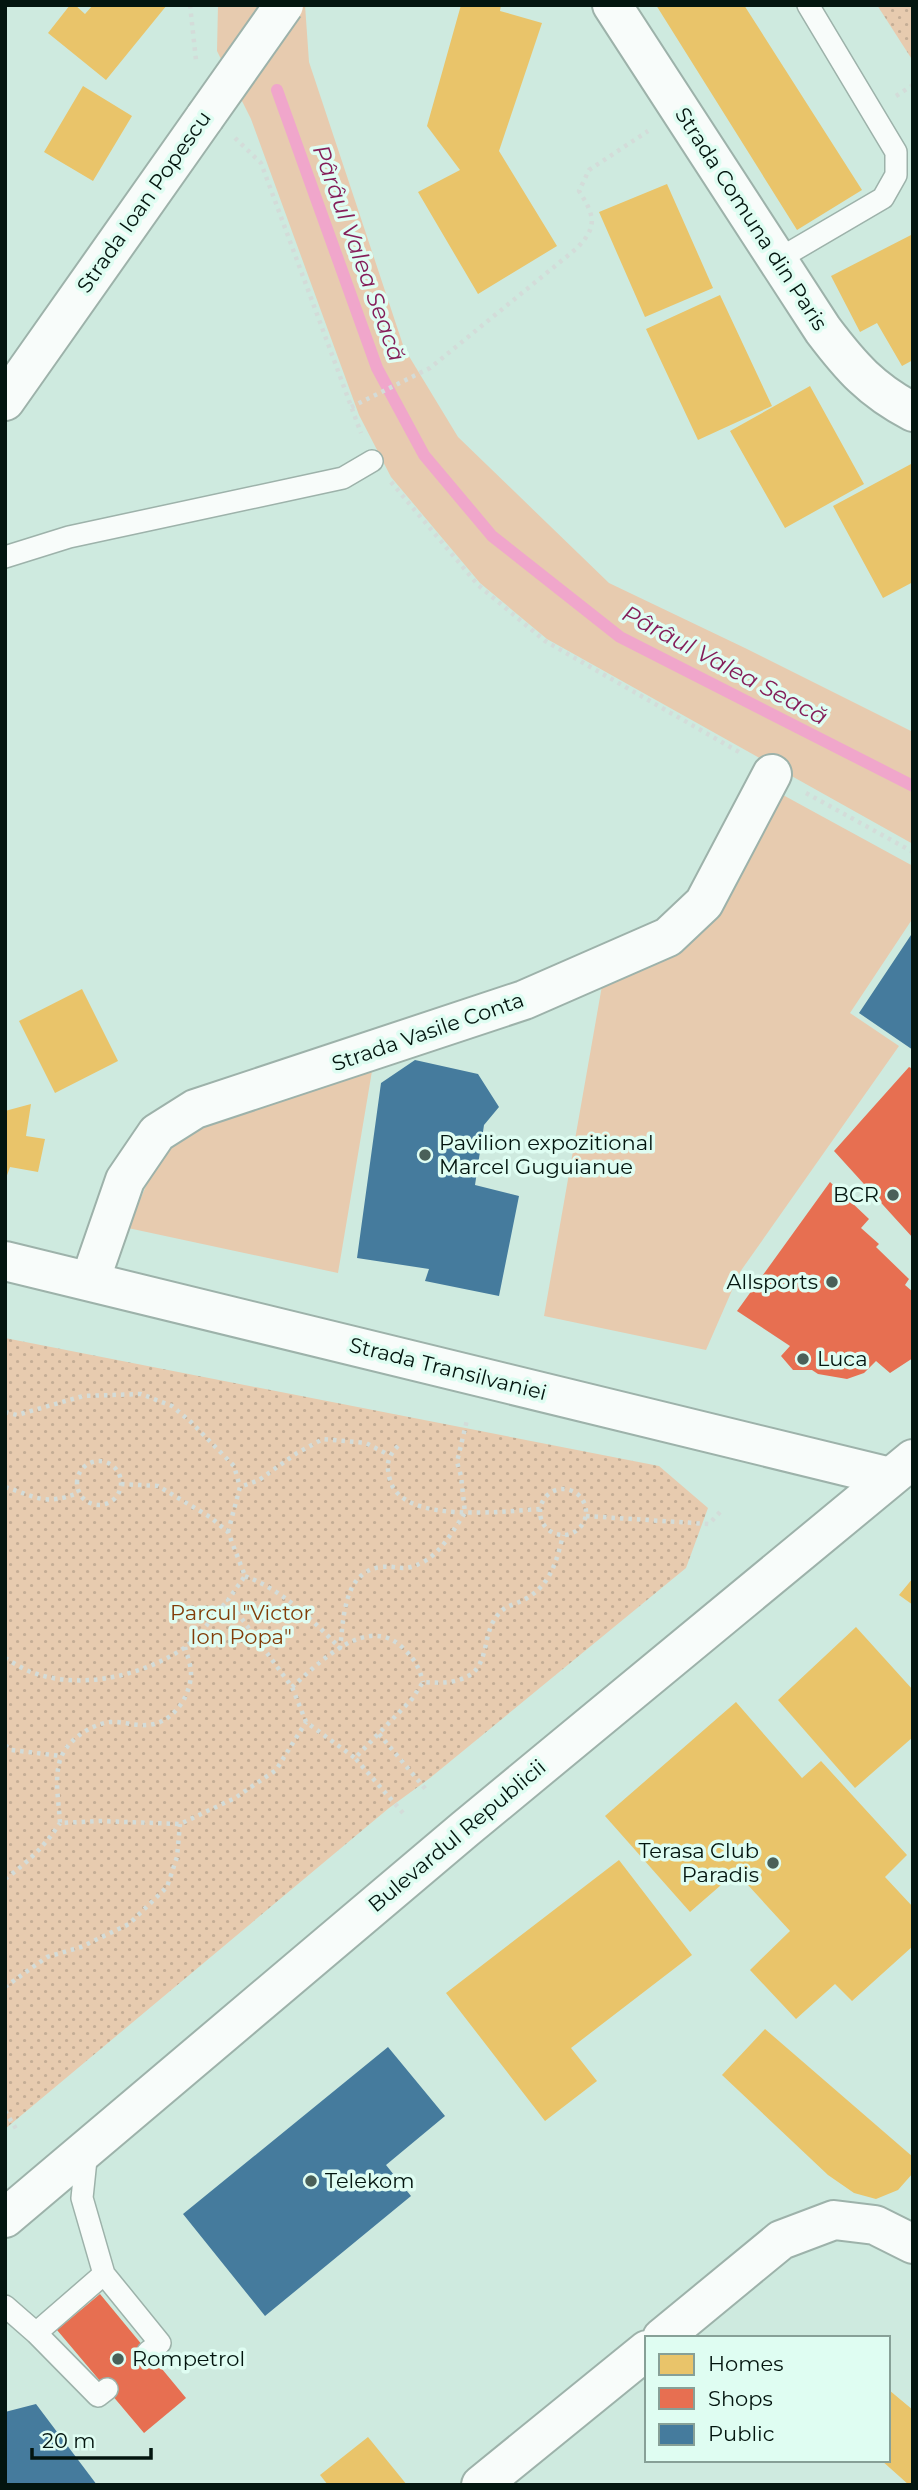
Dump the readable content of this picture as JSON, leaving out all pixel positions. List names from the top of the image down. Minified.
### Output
{"streets":{"street":["Strada Ioan Popescu","Strada Comuna din Paris","Strada Vasile Conta","Strada Transilvaniei","Bulevardul Republicii"]},"crossings":[["Strada Vasile Conta","Strada Transilvaniei"],["Strada Transilvaniei","Bulevardul Republicii"]],"water":["Pârâul Valea Seacă"],"parks":["Parcul \"Victor Ion Popa\""],"places":["Pavilion expozitional Marcel Guguianue","BCR","Allsports","Luca","Terasa Club Paradis","Telekom","Rompetrol"],"legend":["Homes","Shops","Public"],"scale_bar":"20 m"}
